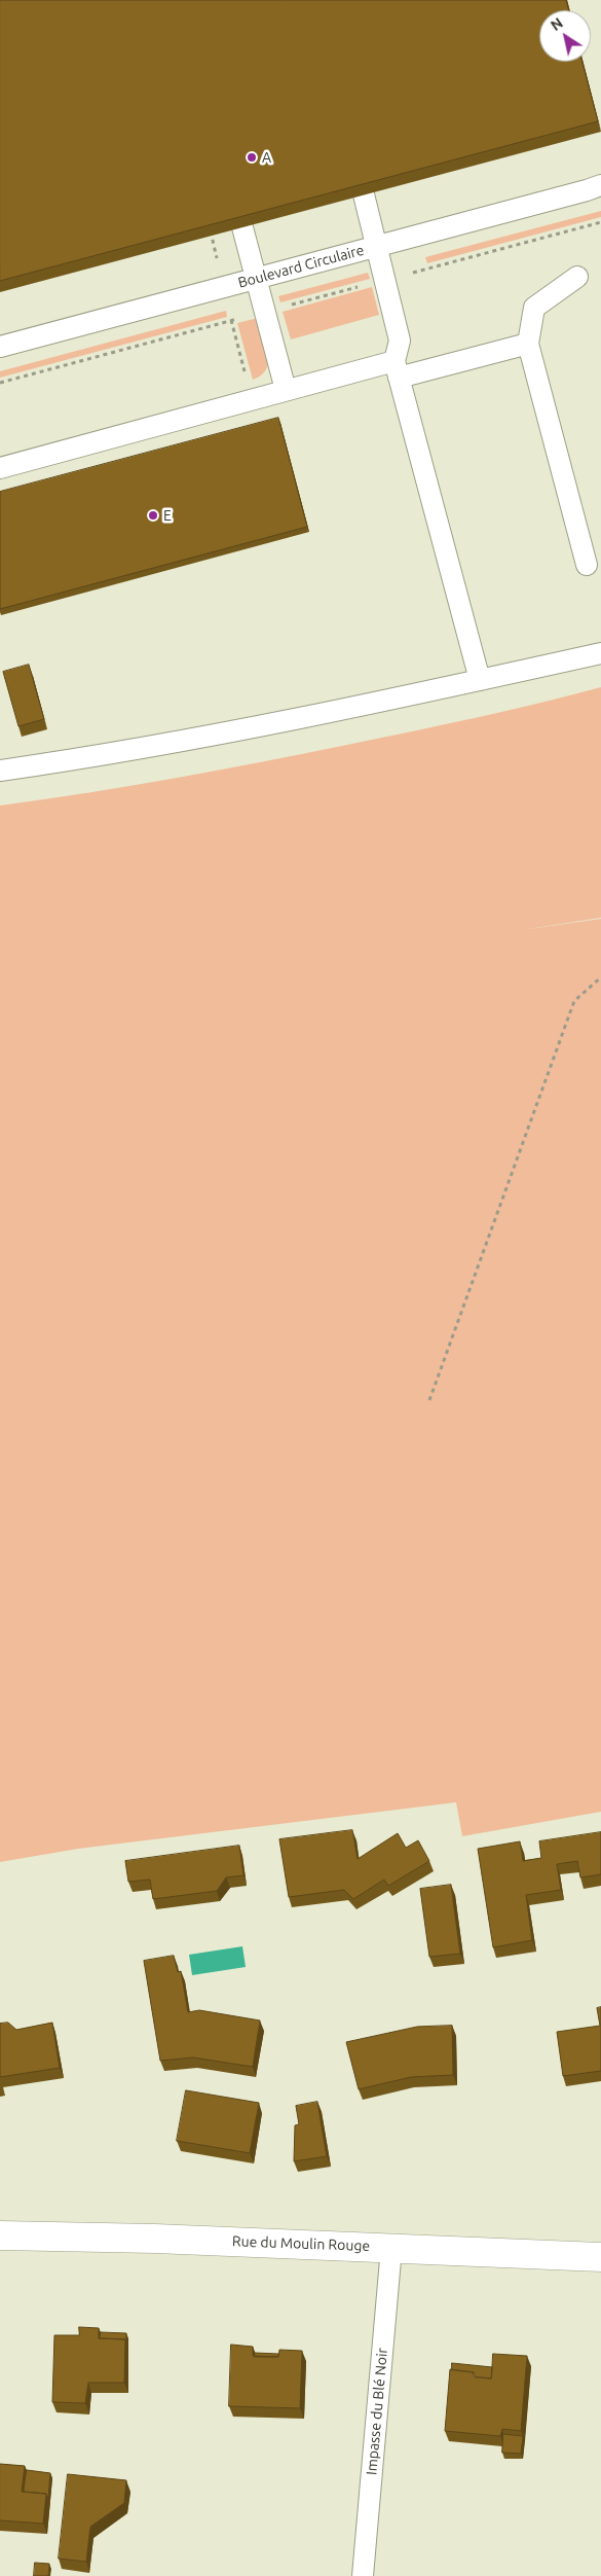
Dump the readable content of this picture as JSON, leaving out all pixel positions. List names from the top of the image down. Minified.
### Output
{"streets":{"street":["Rue du Moulin Rouge"],"lane":["Boulevard Circulaire","Impasse du Blé Noir"]},"crossings":[["Rue du Moulin Rouge","Impasse du Blé Noir"]],"places":["A","E"],"north":"top left"}
